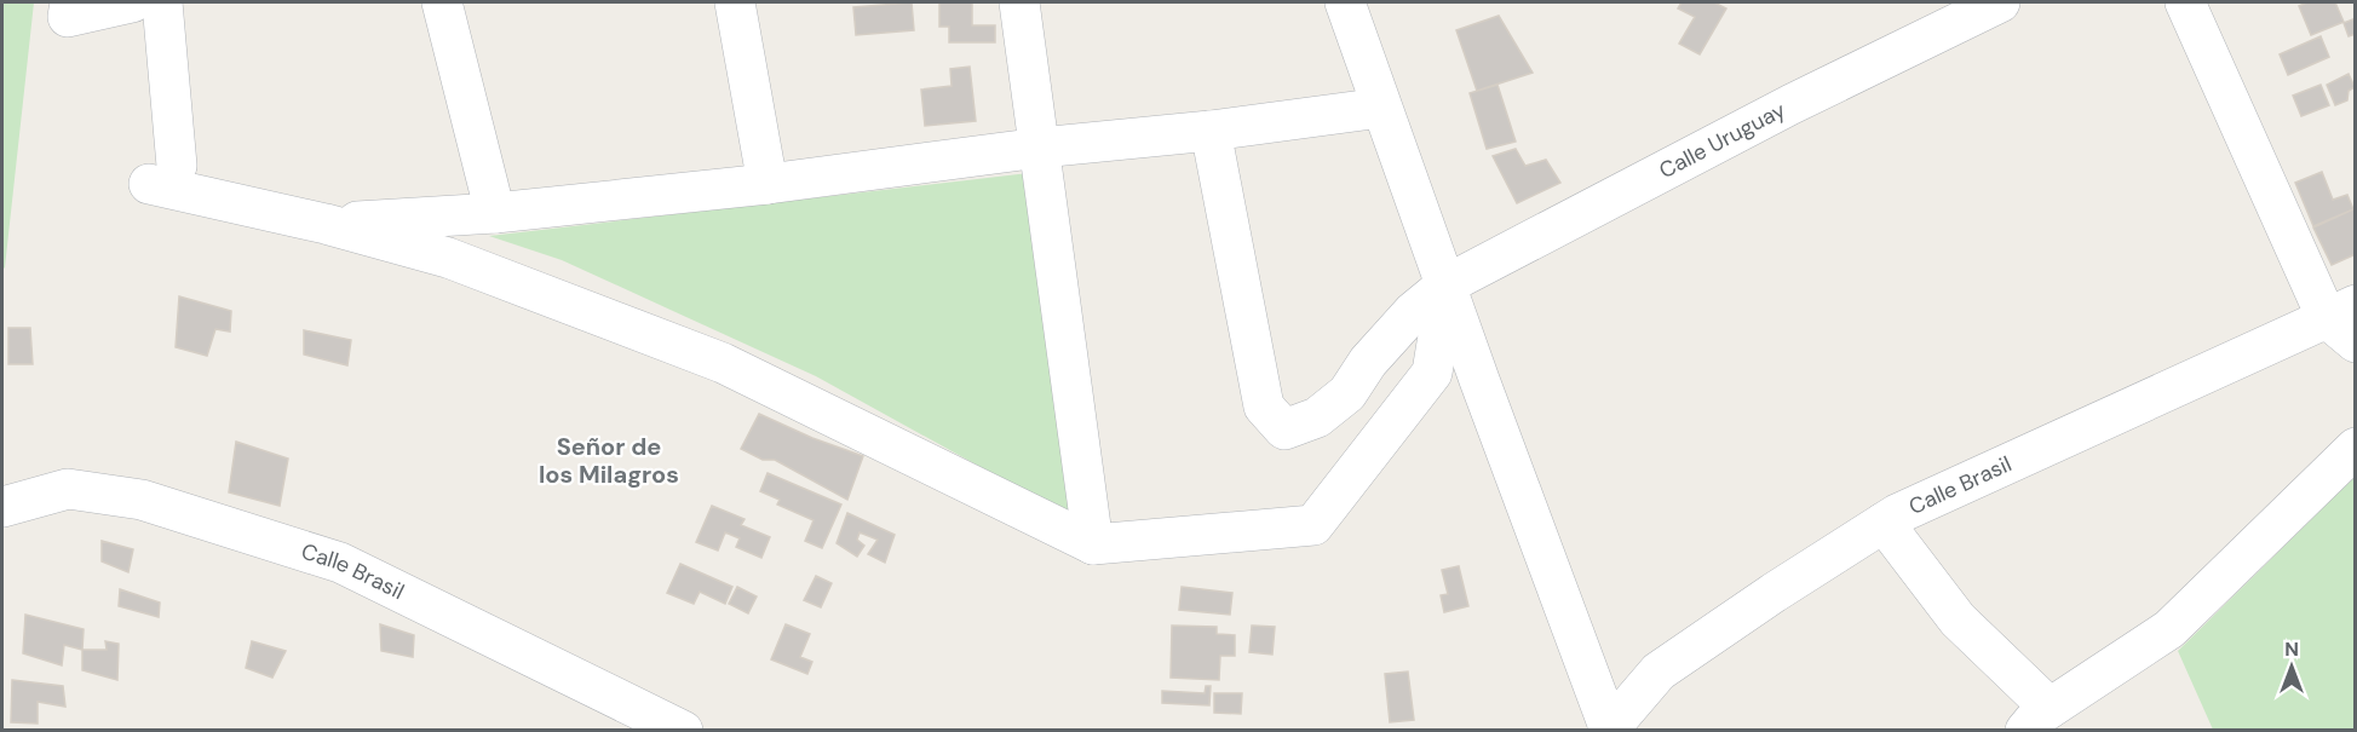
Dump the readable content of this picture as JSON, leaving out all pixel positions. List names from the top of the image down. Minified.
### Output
{"streets":{"street":["Calle Uruguay","Calle Brasil"]},"districts":["Señor de los Milagros"],"north":"top"}
